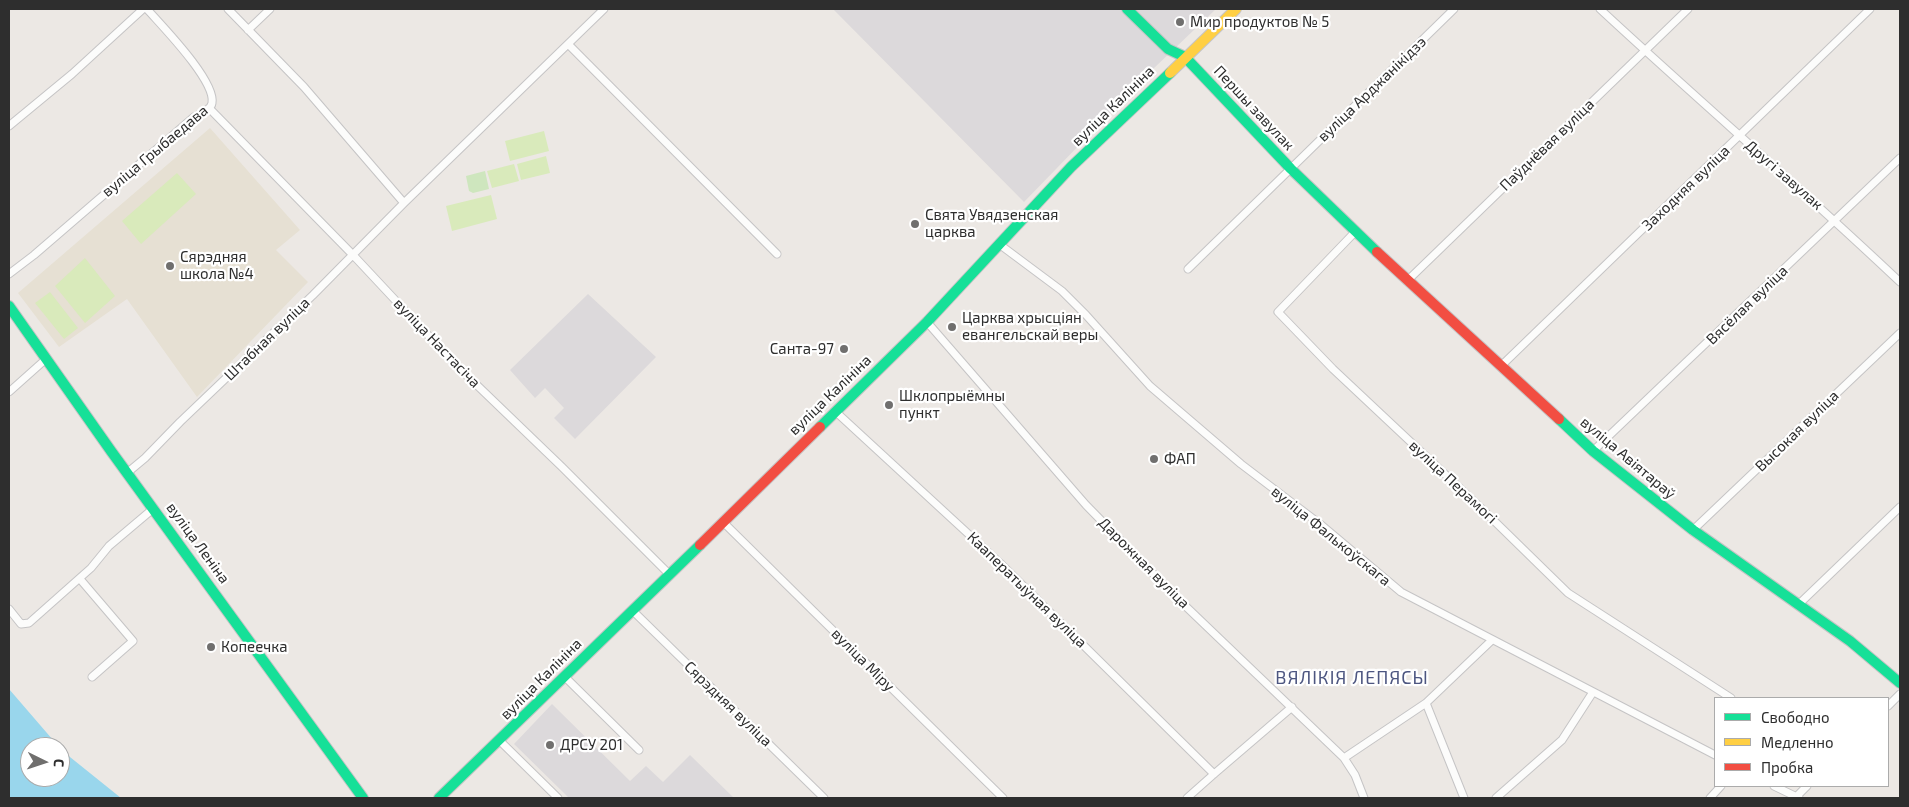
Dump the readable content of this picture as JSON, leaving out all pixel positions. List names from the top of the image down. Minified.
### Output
{"streets":{"street":["вуліца Арджанікідзэ","вуліца Калініна","Першы завулак","Паўднёвая вуліца","вуліца Грыбаедава","Другі завулак","Заходняя вуліца","Вясёлая вуліца","Штабная вуліца","вуліца Настасіча","Высокая вуліца","вуліца Авіятараў","вуліца Перамогі","вуліца Фалькоўскага","вуліца Леніна","Дарожная вуліца","Кааператыўная вуліца","вуліца Міру","Сярэдняя вуліца"]},"crossings":[["вуліца Арджанікідзэ","Першы завулак"],["вуліца Калініна","Першы завулак"],["вуліца Калініна","вуліца Настасіча"],["вуліца Калініна","вуліца Фалькоўскага"],["вуліца Калініна","Дарожная вуліца"],["вуліца Калініна","Кааператыўная вуліца"],["вуліца Калініна","вуліца Міру"],["вуліца Калініна","Сярэдняя вуліца"],["Першы завулак","вуліца Авіятараў"],["Першы завулак","вуліца Перамогі"],["Паўднёвая вуліца","Другі завулак"],["Паўднёвая вуліца","вуліца Авіятараў"],["вуліца Грыбаедава","вуліца Настасіча"],["Другі завулак","Заходняя вуліца"],["Другі завулак","Вясёлая вуліца"],["Заходняя вуліца","вуліца Авіятараў"],["Вясёлая вуліца","вуліца Авіятараў"],["Штабная вуліца","вуліца Настасіча"],["Штабная вуліца","вуліца Леніна"],["Высокая вуліца","вуліца Авіятараў"],["вуліца Авіятараў","вуліца Перамогі"]],"districts":["ВЯЛІКІЯ ЛЕПЯСЫ"],"places":["Мир продуктов № 5","Свята Увядзенская царква","Сярэдняя школа №4","Царква хрысціян евангельскай веры","Санта-97","Шклопрыёмны пункт","ФАП","Копеечка","ДРСУ 201"],"legend":["Свободно","Медленно","Пробка"],"north":"right"}
